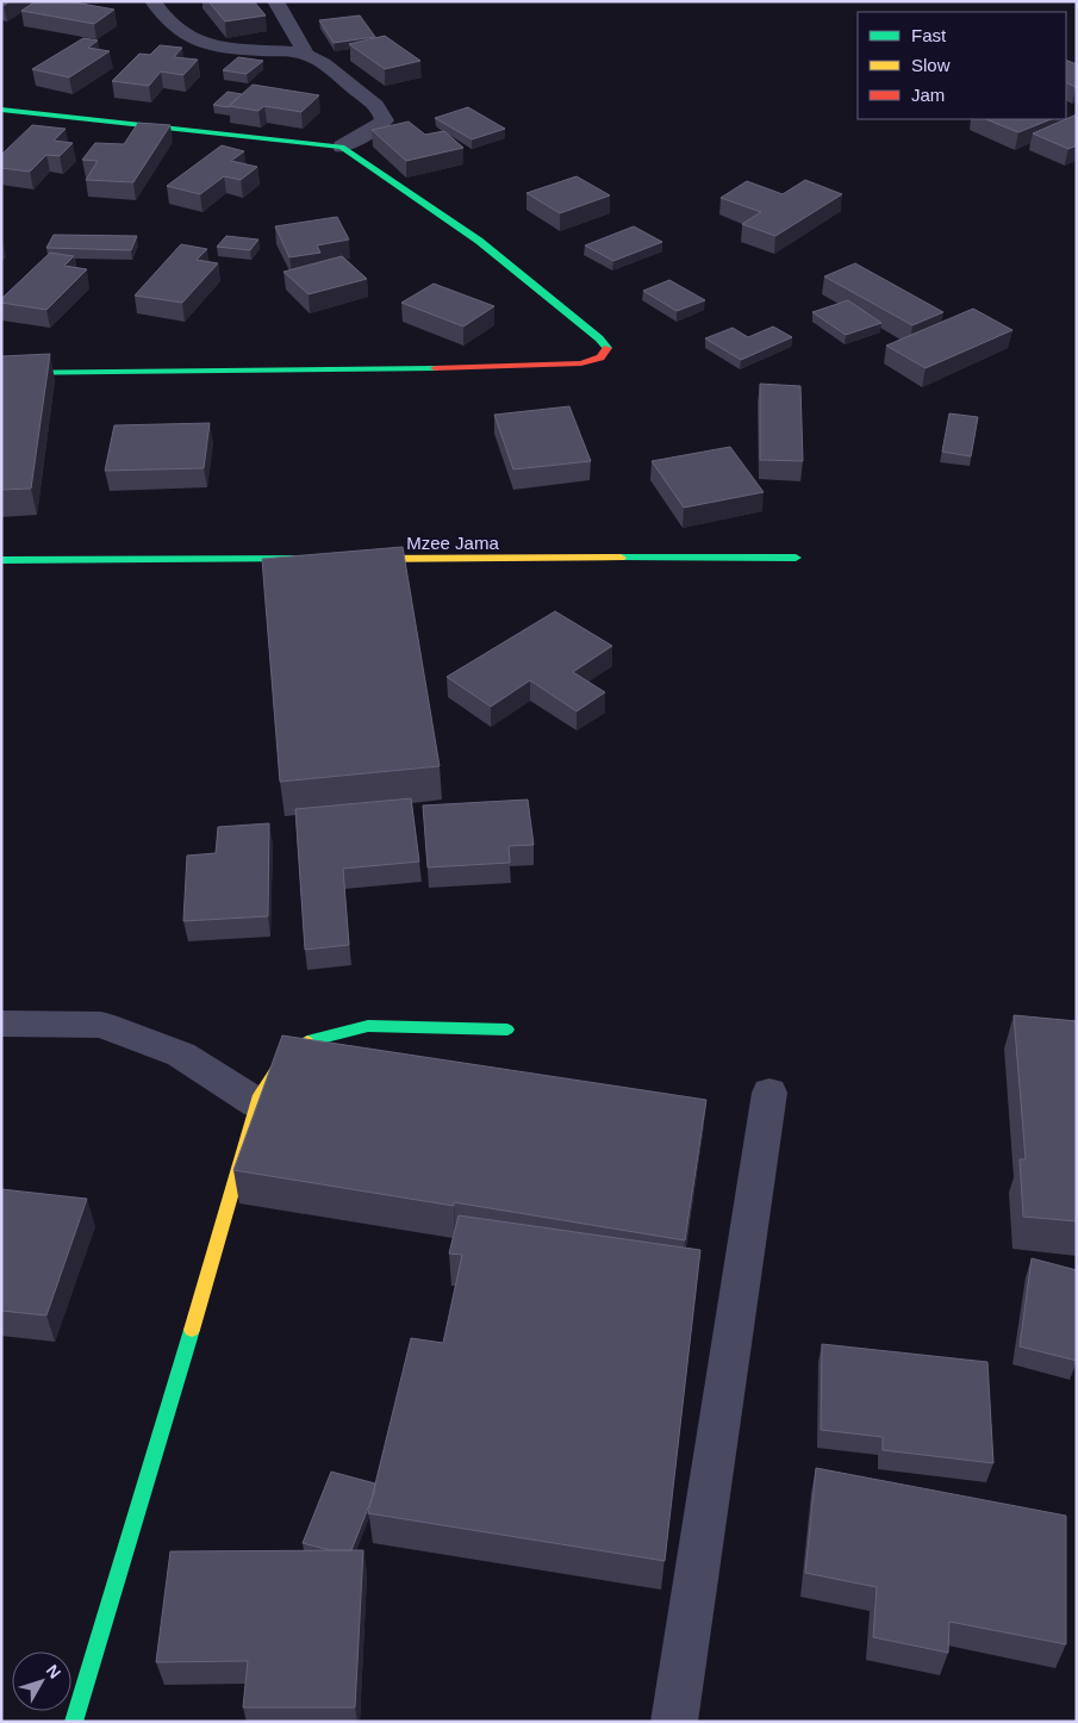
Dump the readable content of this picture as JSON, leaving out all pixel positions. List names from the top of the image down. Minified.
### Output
{"streets":{"street":["Mzee Jama"]},"legend":["Fast","Slow","Jam"],"north":"top right"}
